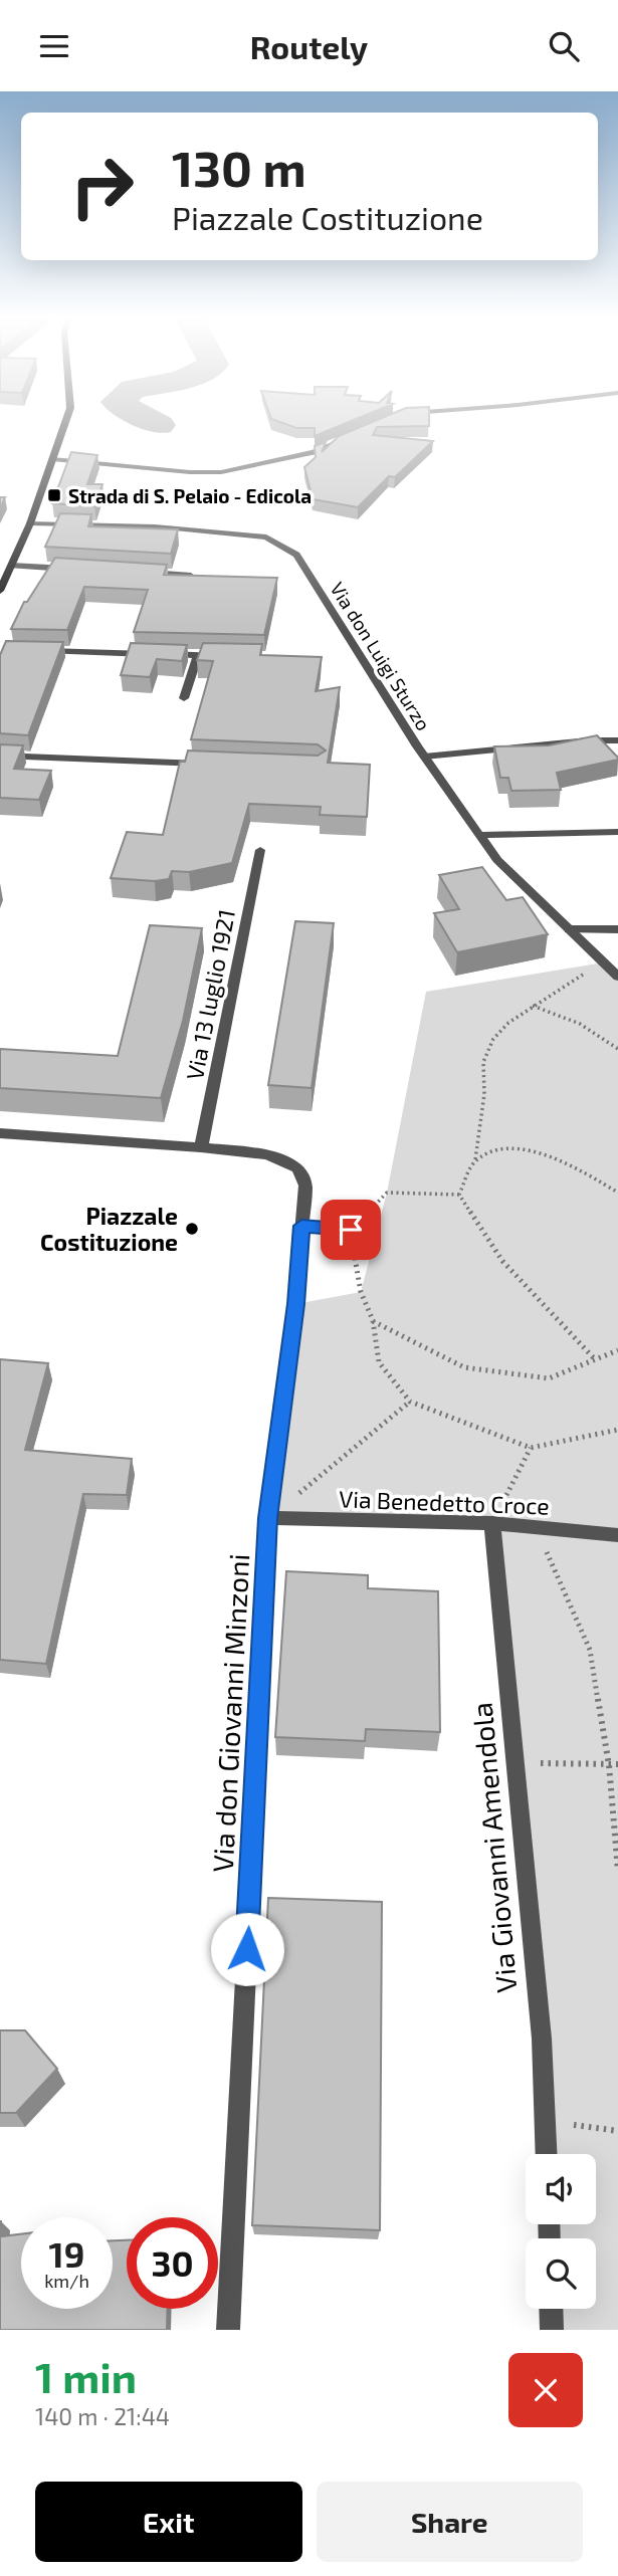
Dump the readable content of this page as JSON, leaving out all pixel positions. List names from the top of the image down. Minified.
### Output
{"streets":{"street":["Via don Luigi Sturzo","Via 13 luglio 1921","Via Benedetto Croce","Via don Giovanni Minzoni","Via Giovanni Amendola"]},"crossings":[["Via Benedetto Croce","Via don Giovanni Minzoni"],["Via Benedetto Croce","Via Giovanni Amendola"]],"places":{"transit":["Strada di S. Pelaio - Edicola"],"other":["Piazzale Costituzione"]},"page":{"header":"Routely","turn":["130 m","Piazzale Costituzione"],"speed":"19 km/h","limit":"30","heading":["1 min","140 m · 21:44"],"buttons":["Exit","Share"]}}
